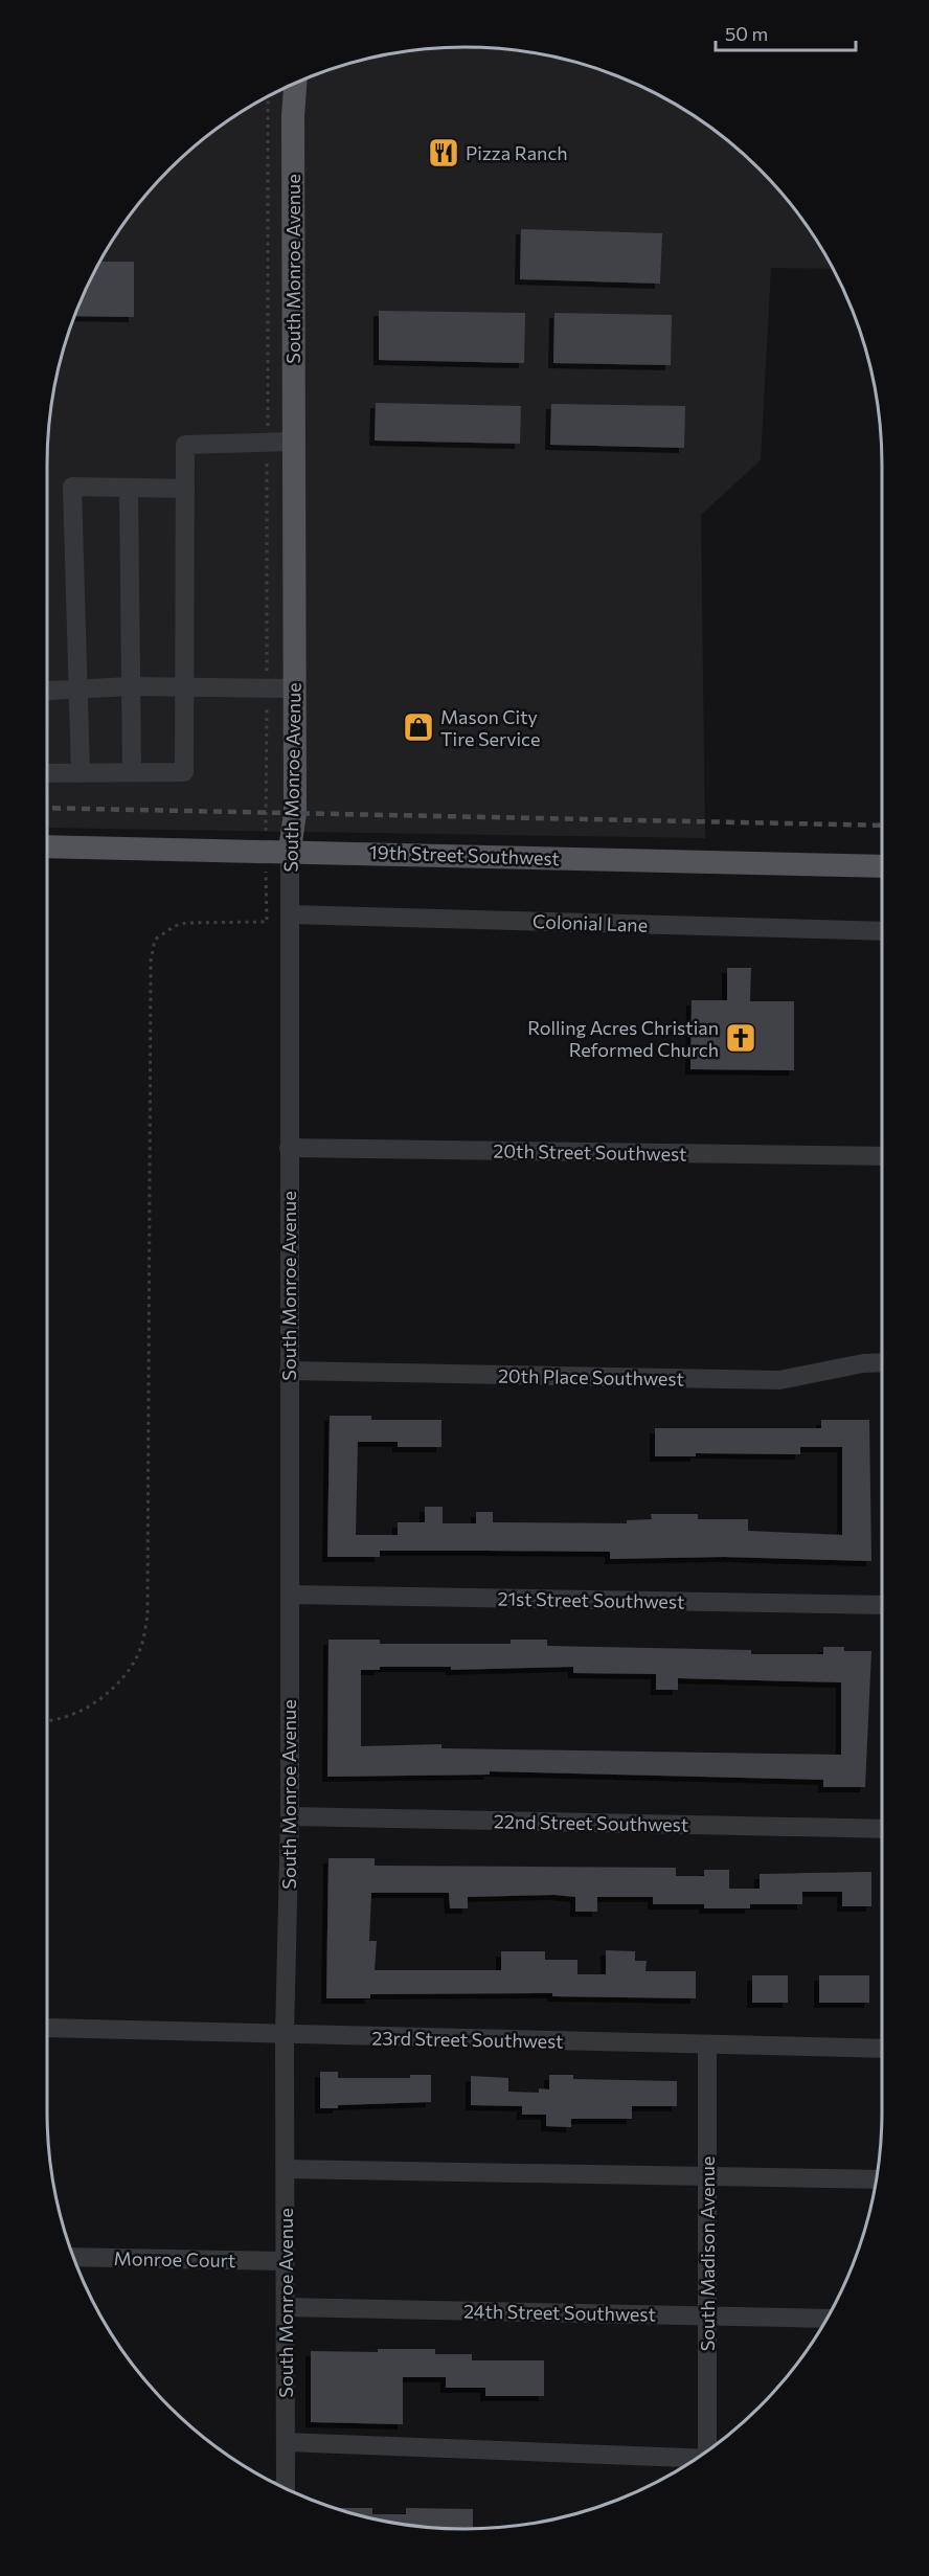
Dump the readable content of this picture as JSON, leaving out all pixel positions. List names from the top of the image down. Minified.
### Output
{"streets":{"main road":["South Monroe Avenue","19th Street Southwest"],"street":["Colonial Lane","20th Street Southwest","20th Place Southwest","21st Street Southwest","22nd Street Southwest","23rd Street Southwest","South Madison Avenue","Monroe Court","24th Street Southwest"]},"crossings":[["South Monroe Avenue","19th Street Southwest"],["South Monroe Avenue","Colonial Lane"],["South Monroe Avenue","20th Street Southwest"],["South Monroe Avenue","20th Place Southwest"],["South Monroe Avenue","21st Street Southwest"],["South Monroe Avenue","22nd Street Southwest"],["South Monroe Avenue","23rd Street Southwest"],["South Monroe Avenue","Monroe Court"],["South Monroe Avenue","24th Street Southwest"],["23rd Street Southwest","South Madison Avenue"],["South Madison Avenue","24th Street Southwest"]],"places":{"restaurant":["Pizza Ranch"],"shop":["Mason City Tire Service"],"church":["Rolling Acres Christian Reformed Church"]},"scale_bar":"50 m"}
